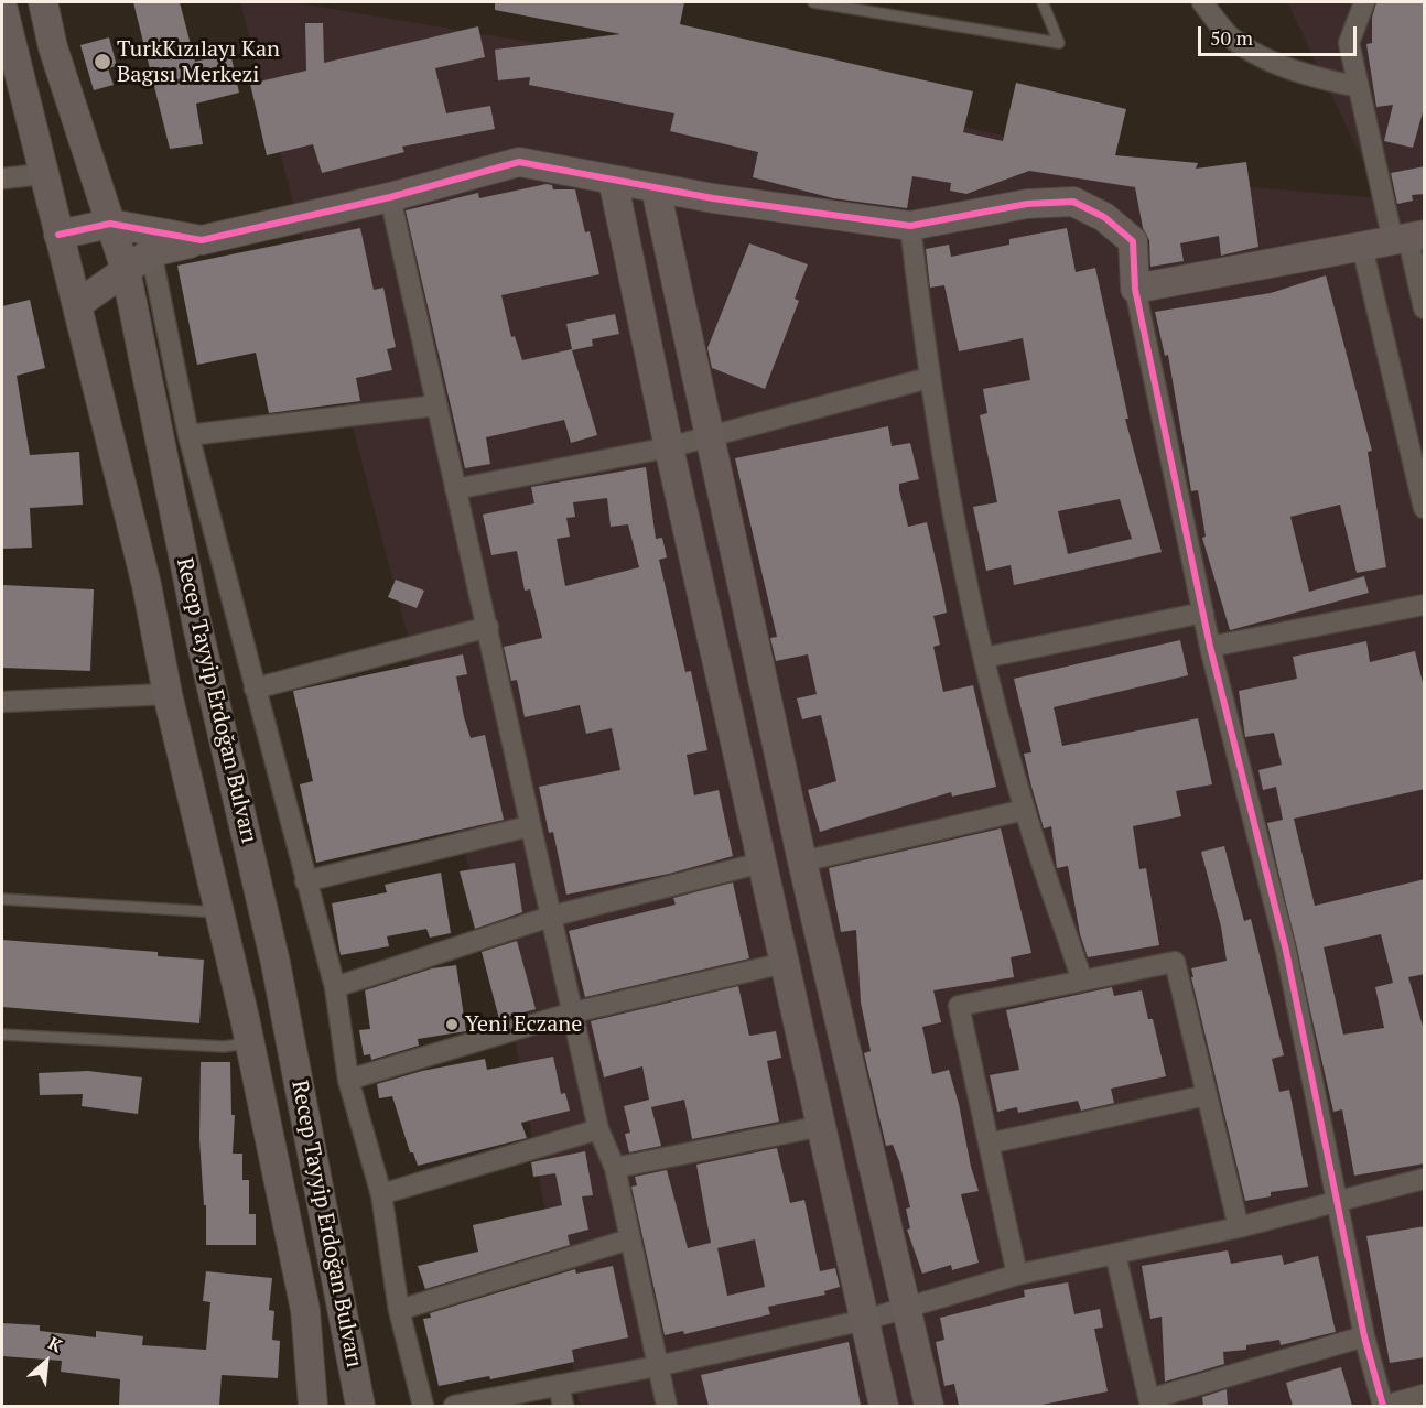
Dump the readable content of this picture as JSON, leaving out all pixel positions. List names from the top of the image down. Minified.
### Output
{"streets":{"street":["Recep Tayyip Erdoğan Bulvarı"]},"places":["TurkKızılayı Kan Bagısı Merkezi","Yeni Eczane"],"scale_bar":"50 m","north":"top right"}
